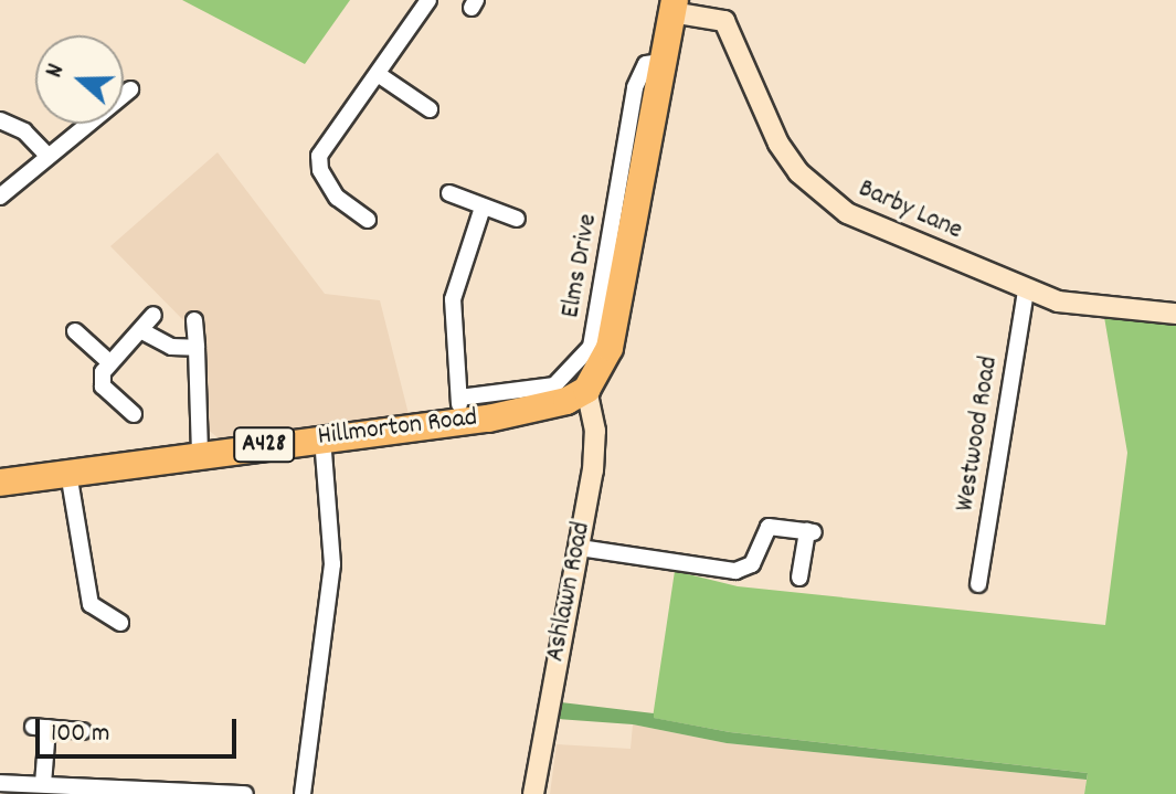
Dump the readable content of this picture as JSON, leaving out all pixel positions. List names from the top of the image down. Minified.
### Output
{"streets":{"highway":["Hillmorton Road","A428"],"street":["Barby Lane","Elms Drive","Westwood Road","Ashlawn Road"]},"crossings":[["Barby Lane","Westwood Road"],["Elms Drive","Hillmorton Road"],["Hillmorton Road","Ashlawn Road"]],"scale_bar":"100 m","north":"left"}
